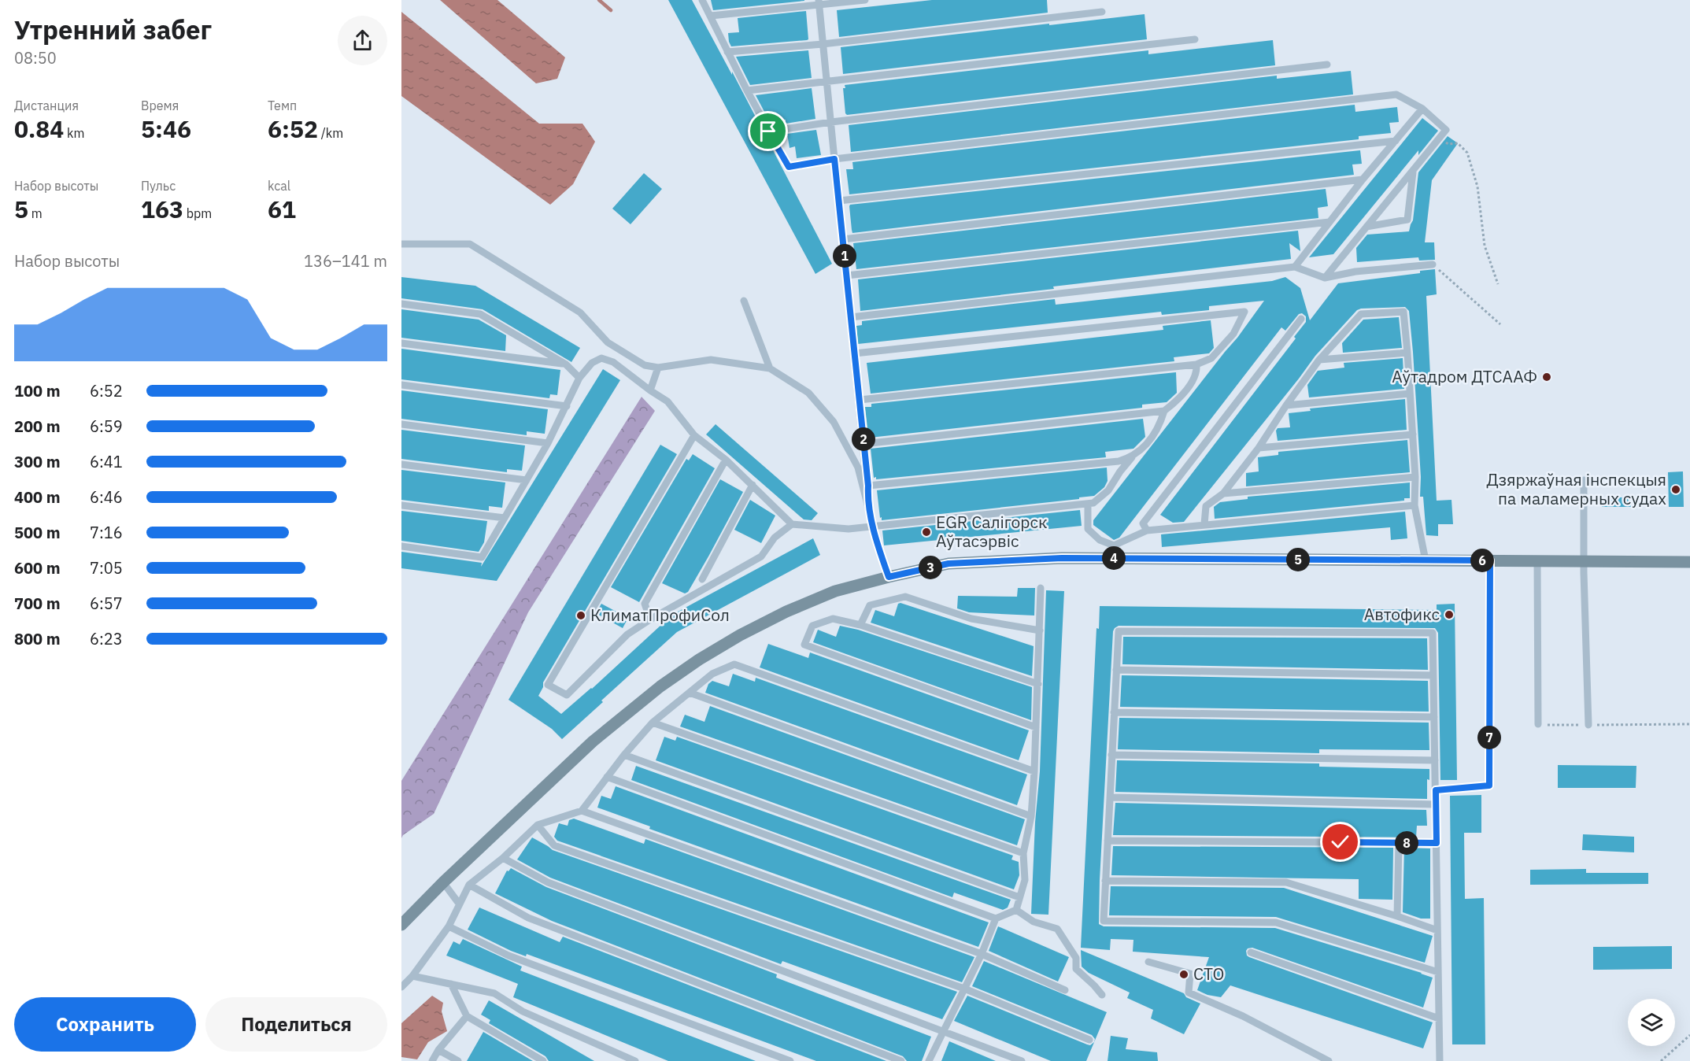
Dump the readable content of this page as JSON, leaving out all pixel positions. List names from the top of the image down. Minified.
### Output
{"places":["Аўтадром ДТСААФ","Дзяржаўная інспекцыя па маламерных судах","EGR Салігорск Аўтасэрвіс","Автофикс","КлиматПрофиСол","СТО"],"page":{"heading":["Утренний забег","08:50"],"stats":[["Дистанция","0.84 km"],["Время","5:46"],["Темп","6:52 /km"],["Набор высоты","5 m"],["Пульс","163 bpm"],["kcal","61"]],"chart":["Набор высоты","136–141 m"],"pins":["1","2","4","5","6","3","7","8"],"list":[{"name":"100 m","note":"6:52"},{"name":"200 m","note":"6:59"},{"name":"300 m","note":"6:41"},{"name":"400 m","note":"6:46"},{"name":"500 m","note":"7:16"},{"name":"600 m","note":"7:05"},{"name":"700 m","note":"6:57"},{"name":"800 m","note":"6:23"}],"buttons":["Сохранить","Поделиться"]}}
